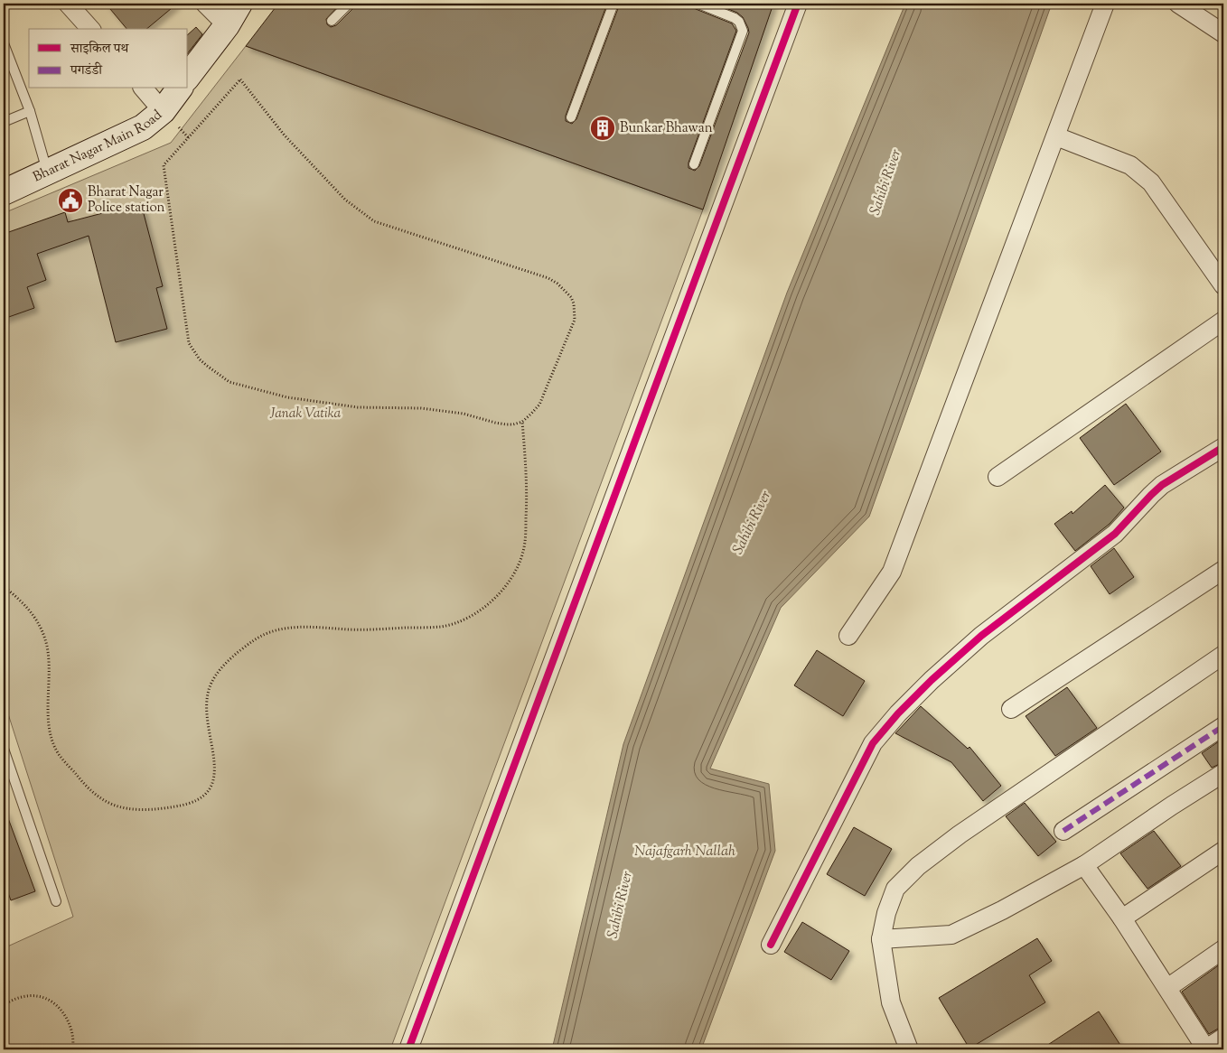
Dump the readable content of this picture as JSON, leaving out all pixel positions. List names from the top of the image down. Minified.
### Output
{"streets":{"street":["Bharat Nagar Main Road"]},"water":["Sahibi River","Najafgarh Nallah"],"parks":["Janak Vatika"],"places":{"building":["Bunkar Bhawan"],"public building":["Bharat Nagar Police station"]},"legend":["साइकिल पथ","पगडंडी"]}
